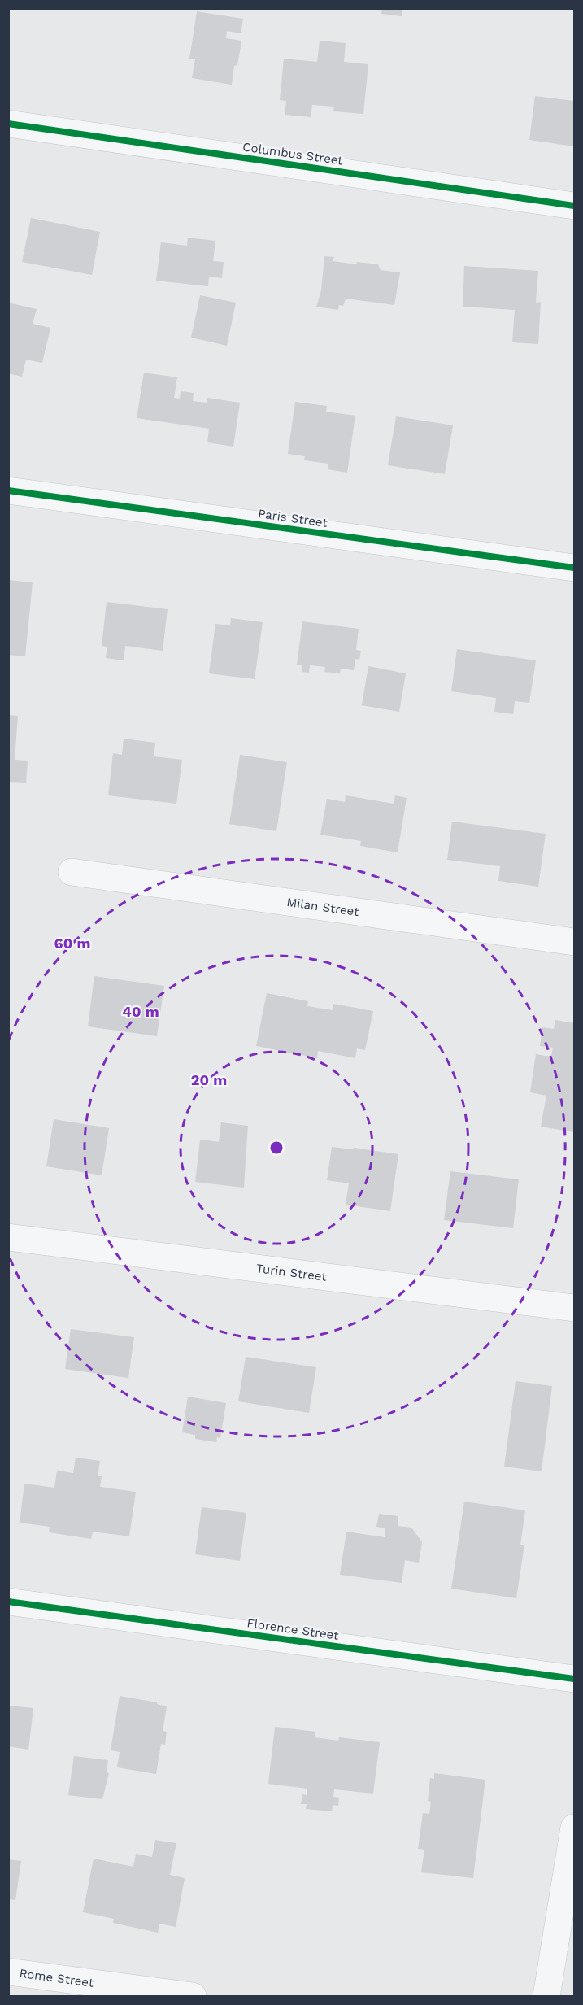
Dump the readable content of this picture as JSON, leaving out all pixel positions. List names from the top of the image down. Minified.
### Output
{"streets":{"street":["Columbus Street","Paris Street","Milan Street","Turin Street","Florence Street","Rome Street"]},"rings":["60 m","40 m","20 m"]}
